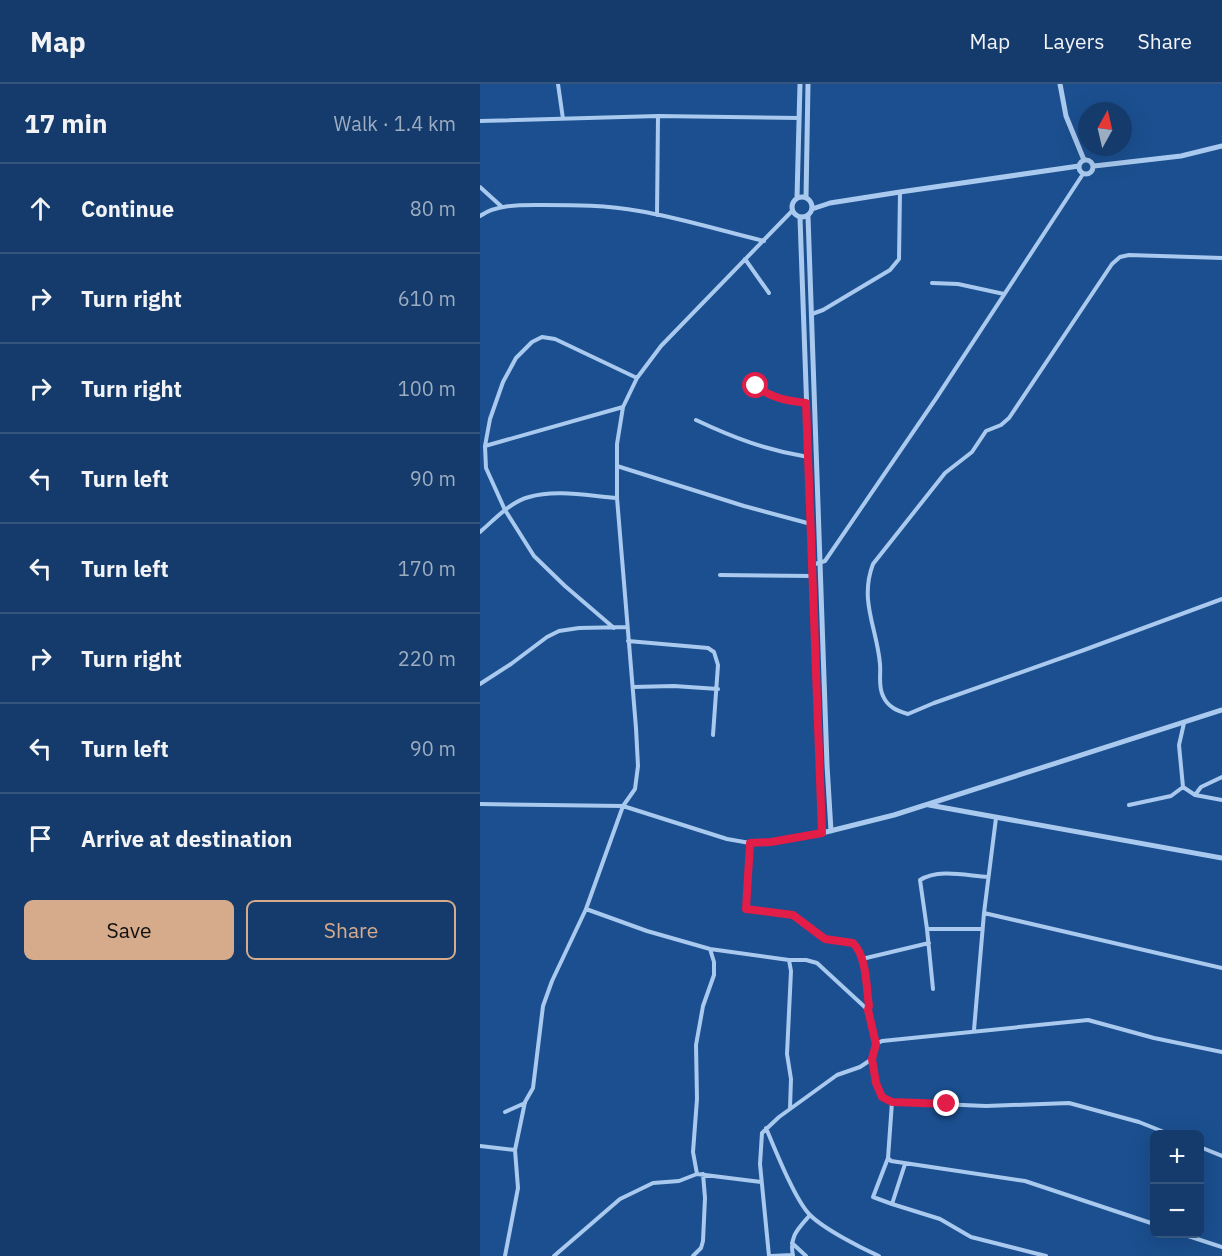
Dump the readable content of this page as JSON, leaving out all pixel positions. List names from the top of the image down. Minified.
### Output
{"north":"top","page":{"header":"Map","nav":["Map","Layers","Share"],"heading":["17 min","Walk · 1.4 km"],"list":[["Continue","80 m"],["Turn right","610 m"],["Turn right","100 m"],["Turn left","90 m"],["Turn left","170 m"],["Turn right","220 m"],["Turn left","90 m"],"Arrive at destination"],"buttons":["Save","Share"],"map_buttons":["+","−"]}}
